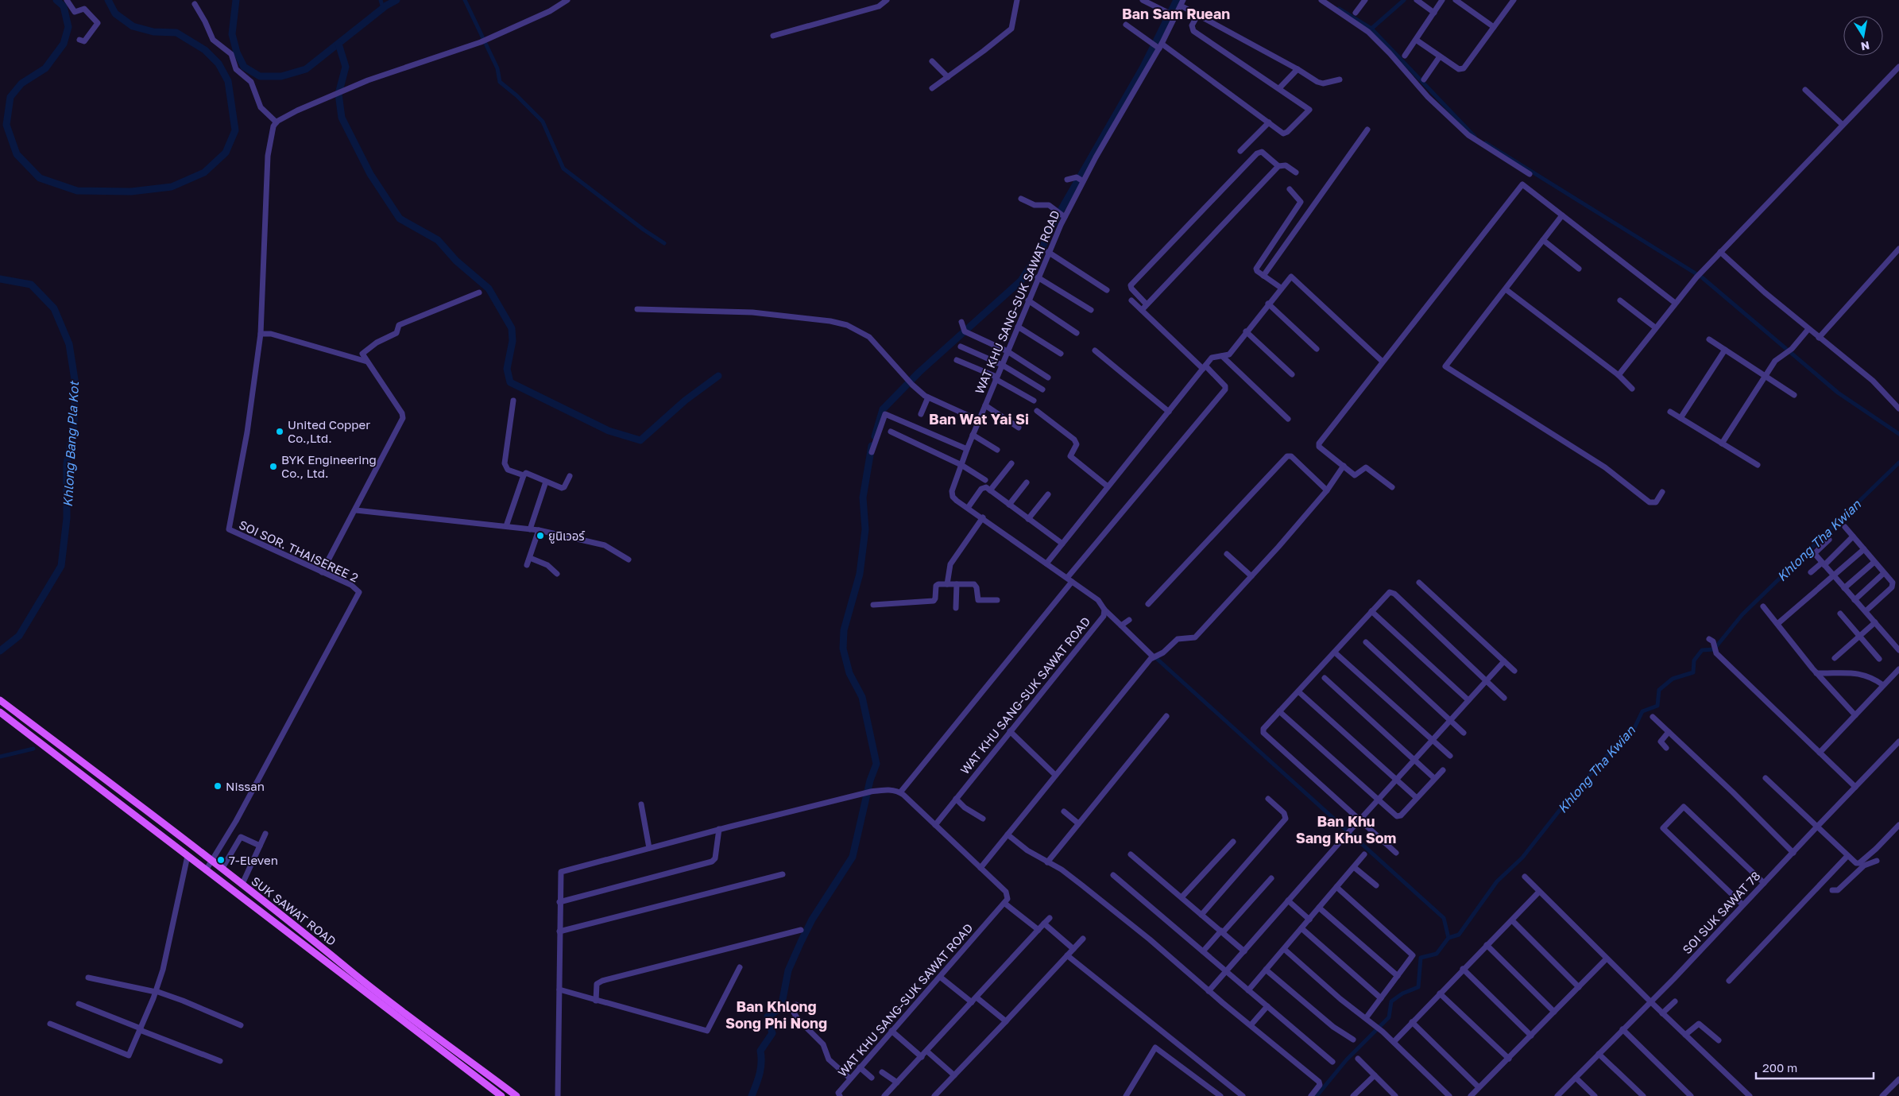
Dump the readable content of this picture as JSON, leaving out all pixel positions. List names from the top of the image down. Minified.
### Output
{"streets":{"main road":["SUK SAWAT ROAD"],"street":["WAT KHU SANG-SUK SAWAT ROAD","SOI SOR. THAISEREE 2","SOI SUK SAWAT 78"]},"crossings":[["SOI SOR. THAISEREE 2","SUK SAWAT ROAD"]],"districts":["Ban Sam Ruean","Ban Wat Yai Si","Ban Khu Sang Khu Som","Ban Khlong Song Phi Nong"],"water":["Khlong Bang Pla Kot","Khlong Tha Kwian"],"places":["United Copper Co.,Ltd.","BYK Engineering Co., Ltd.","ยูนิเวอร์","Nissan","7-Eleven"],"scale_bar":"200 m","north":"bottom"}
